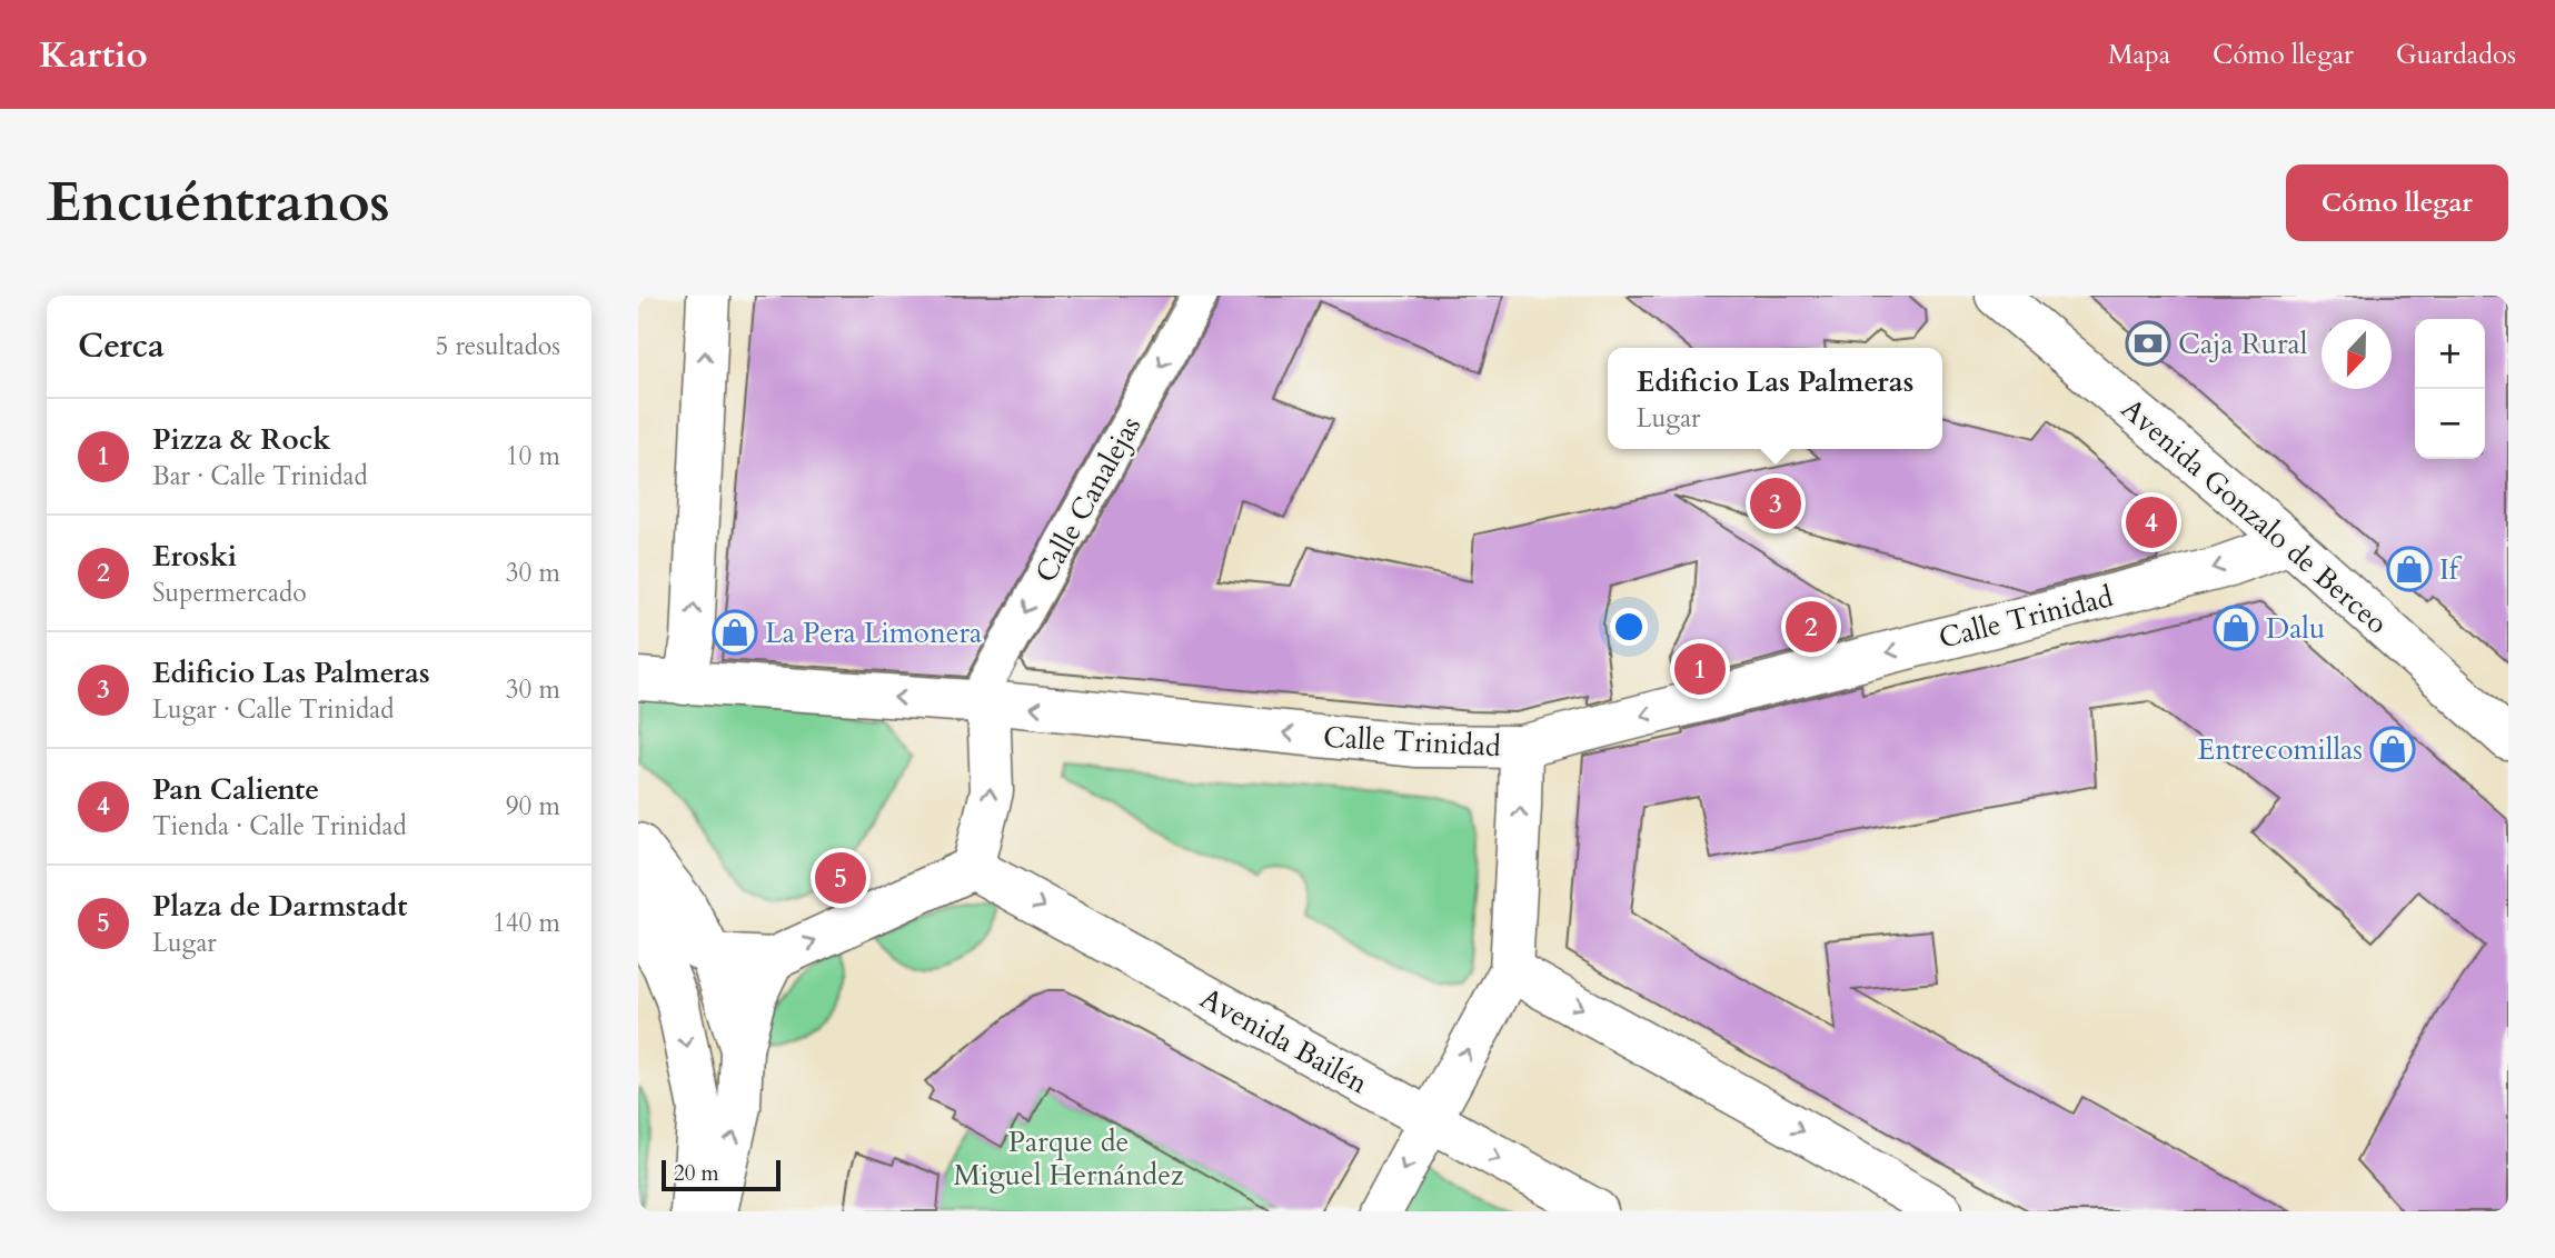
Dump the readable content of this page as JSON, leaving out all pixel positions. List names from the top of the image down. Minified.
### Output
{"streets":{"street":["Calle Canalejas","Avenida Gonzalo de Berceo","Calle Trinidad","Avenida Bailén"]},"crossings":[["Calle Canalejas","Calle Trinidad"],["Avenida Gonzalo de Berceo","Calle Trinidad"]],"one_way":["Calle Canalejas","Calle Trinidad","Avenida Bailén"],"parks":["Parque de Miguel Hernández"],"places":{"bank":["Caja Rural"],"shop":["If","Dalu","La Pera Limonera","Entrecomillas"]},"scale_bar":"20 m","north":"bottom","page":{"header":"Kartio","nav":["Mapa","Cómo llegar","Guardados"],"buttons":"Cómo llegar","title":"Encuéntranos","heading":["Cerca","5 resultados"],"map_buttons":["+","−"],"popup":["Edificio Las Palmeras","Lugar"],"list":[{"mark":"1","name":"Pizza & Rock","note":"Bar · Calle Trinidad","value":"10 m"},{"mark":"2","name":"Eroski","note":"Supermercado","value":"30 m"},{"mark":"3","name":"Edificio Las Palmeras","note":"Lugar · Calle Trinidad","value":"30 m"},{"mark":"4","name":"Pan Caliente","note":"Tienda · Calle Trinidad","value":"90 m"},{"mark":"5","name":"Plaza de Darmstadt","note":"Lugar","value":"140 m"}],"pins":["3","4","2","1","5"],"scale":"20 m"}}
